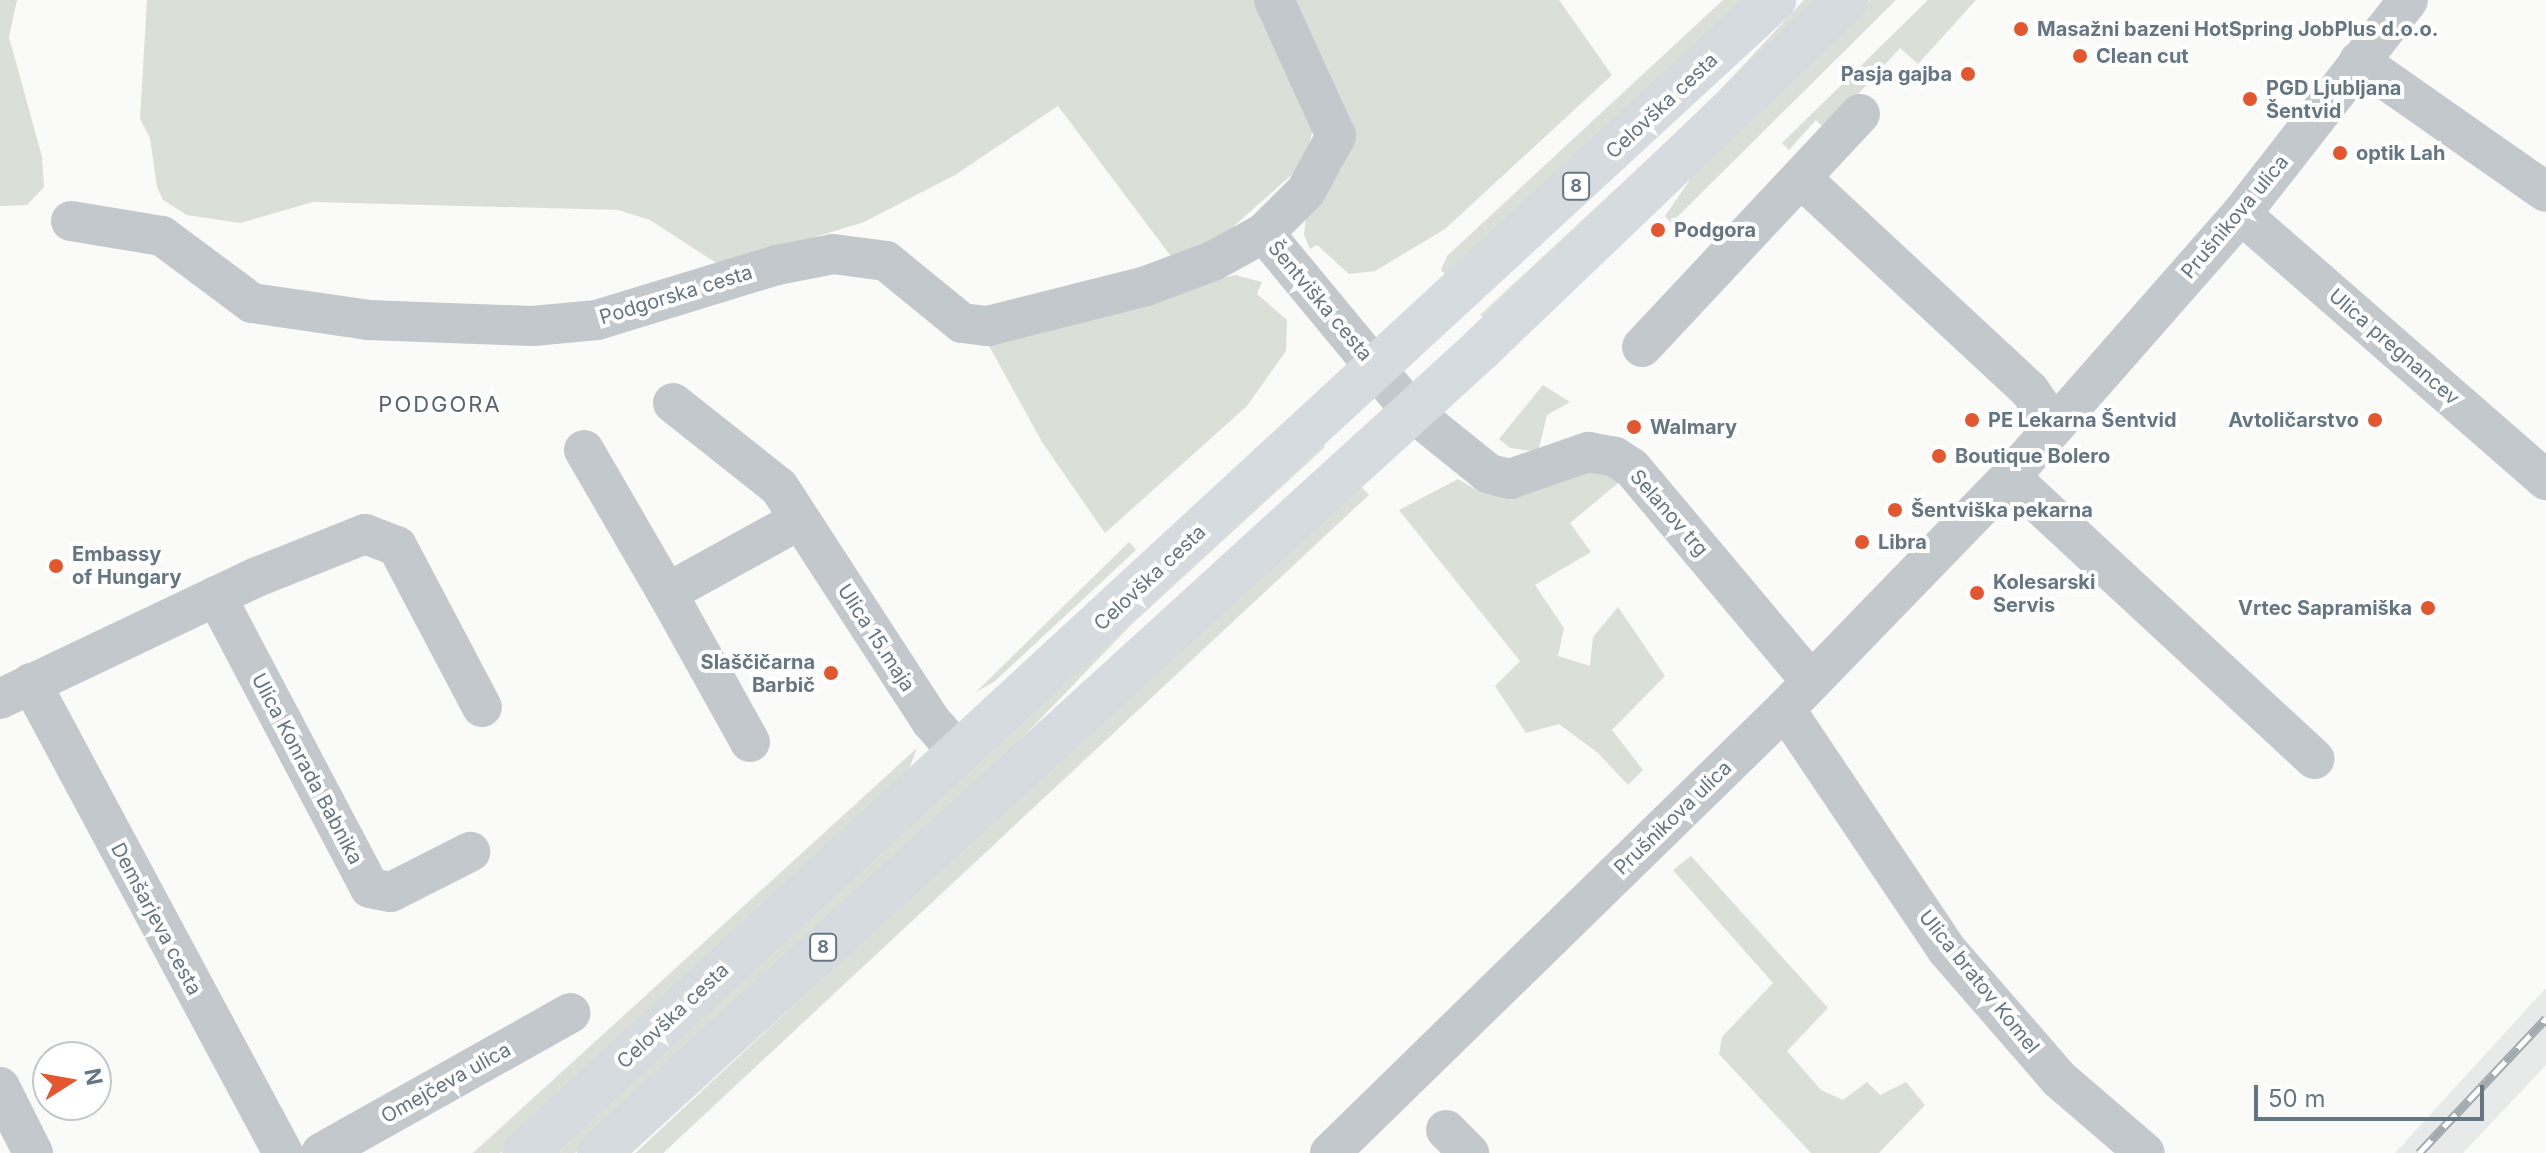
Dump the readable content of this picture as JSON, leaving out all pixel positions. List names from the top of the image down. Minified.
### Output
{"streets":{"main road":["Celovška cesta","8"],"street":["Prušnikova ulica","Podgorska cesta","Šentviška cesta","Ulica pregnancev","Selanov trg","Ulica 15.maja","Ulica Konrada Babnika","Demšarjeva cesta","Ulica bratov Komel","Omejčeva ulica"]},"crossings":[["Celovška cesta","Šentviška cesta"],["Celovška cesta","Selanov trg"],["Celovška cesta","Ulica 15.maja"],["8","Selanov trg"],["Prušnikova ulica","Ulica pregnancev"],["Prušnikova ulica","Selanov trg"],["Prušnikova ulica","Ulica bratov Komel"],["Podgorska cesta","Šentviška cesta"],["Šentviška cesta","Selanov trg"],["Selanov trg","Ulica bratov Komel"]],"districts":["PODGORA"],"places":["Masažni bazeni HotSpring JobPlus d.o.o.","Clean cut","Pasja gajba","PGD Ljubljana Šentvid","optik Lah","Podgora","PE Lekarna Šentvid","Avtoličarstvo","Walmary","Boutique Bolero","Šentviška pekarna","Libra","Embassy of Hungary","Kolesarski Servis","Vrtec Sapramiška","Slaščičarna Barbič"],"scale_bar":"50 m","north":"right"}
